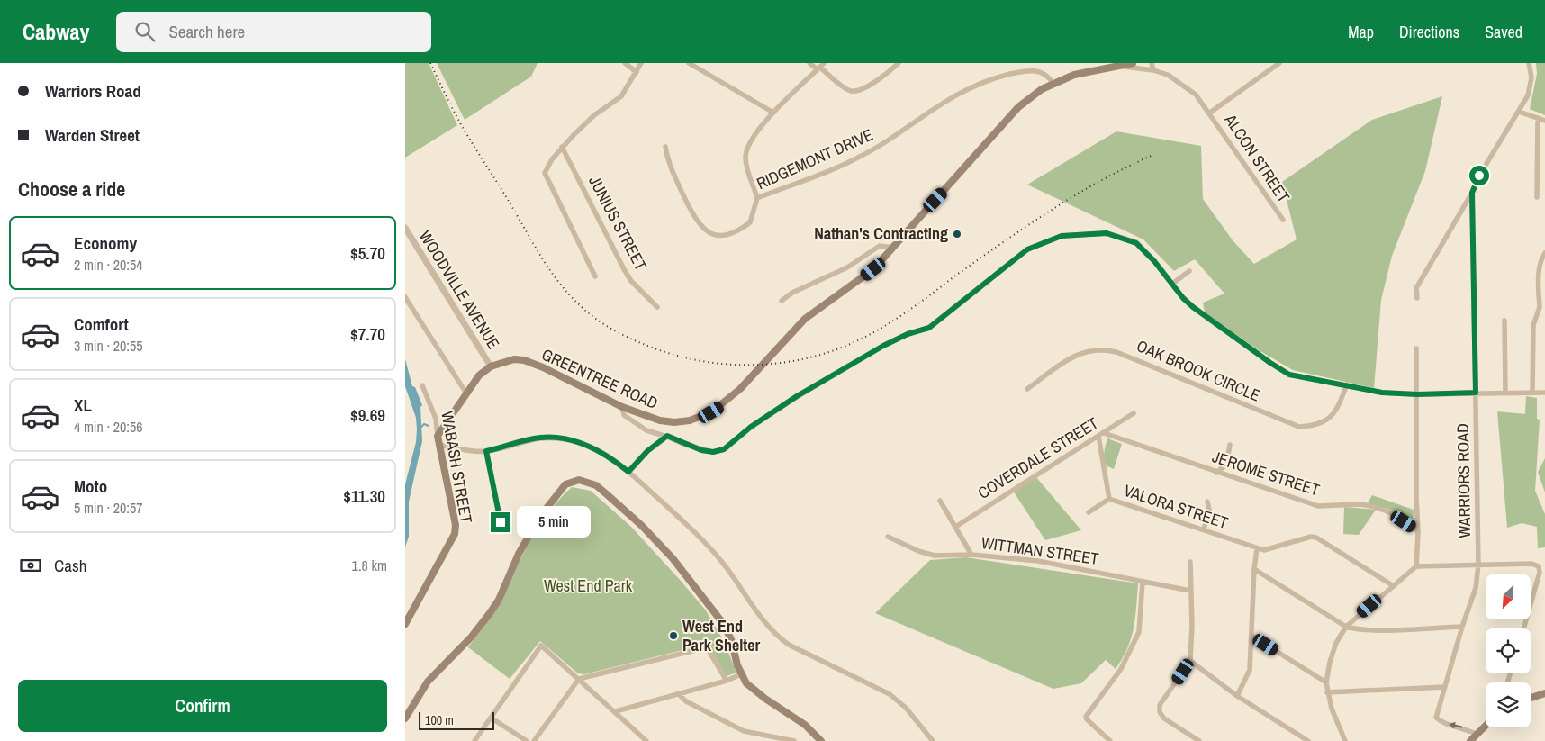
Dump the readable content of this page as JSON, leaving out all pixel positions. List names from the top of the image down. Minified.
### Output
{"streets":{"main road":["GREENTREE ROAD","WABASH STREET"],"street":["ALCON STREET","RIDGEMONT DRIVE","JUNIUS STREET","WOODVILLE AVENUE","OAK BROOK CIRCLE","COVERDALE STREET","JEROME STREET","WARRIORS ROAD","VALORA STREET","WITTMAN STREET"]},"crossings":[["ALCON STREET","GREENTREE ROAD"],["RIDGEMONT DRIVE","GREENTREE ROAD"],["WOODVILLE AVENUE","GREENTREE ROAD"],["GREENTREE ROAD","WABASH STREET"],["COVERDALE STREET","JEROME STREET"]],"parks":["West End Park"],"places":["Nathan's Contracting","West End Park Shelter"],"scale_bar":"100 m","north":"bottom left","page":{"header":"Cabway","search":"Search here","nav":["Map","Directions","Saved"],"banner":["Warriors Road","Warden Street"],"heading":"Choose a ride","list":[{"name":"Economy","note":"2 min · 20:54","value":"$5.70"},{"name":"Comfort","note":"3 min · 20:55","value":"$7.70"},{"name":"XL","note":"4 min · 20:56","value":"$9.69"},{"name":"Moto","note":"5 min · 20:57","value":"$11.30"}],"bubble":"5 min","pay":["Cash","1.8 km"],"buttons":"Confirm","scale":"100 m"}}
